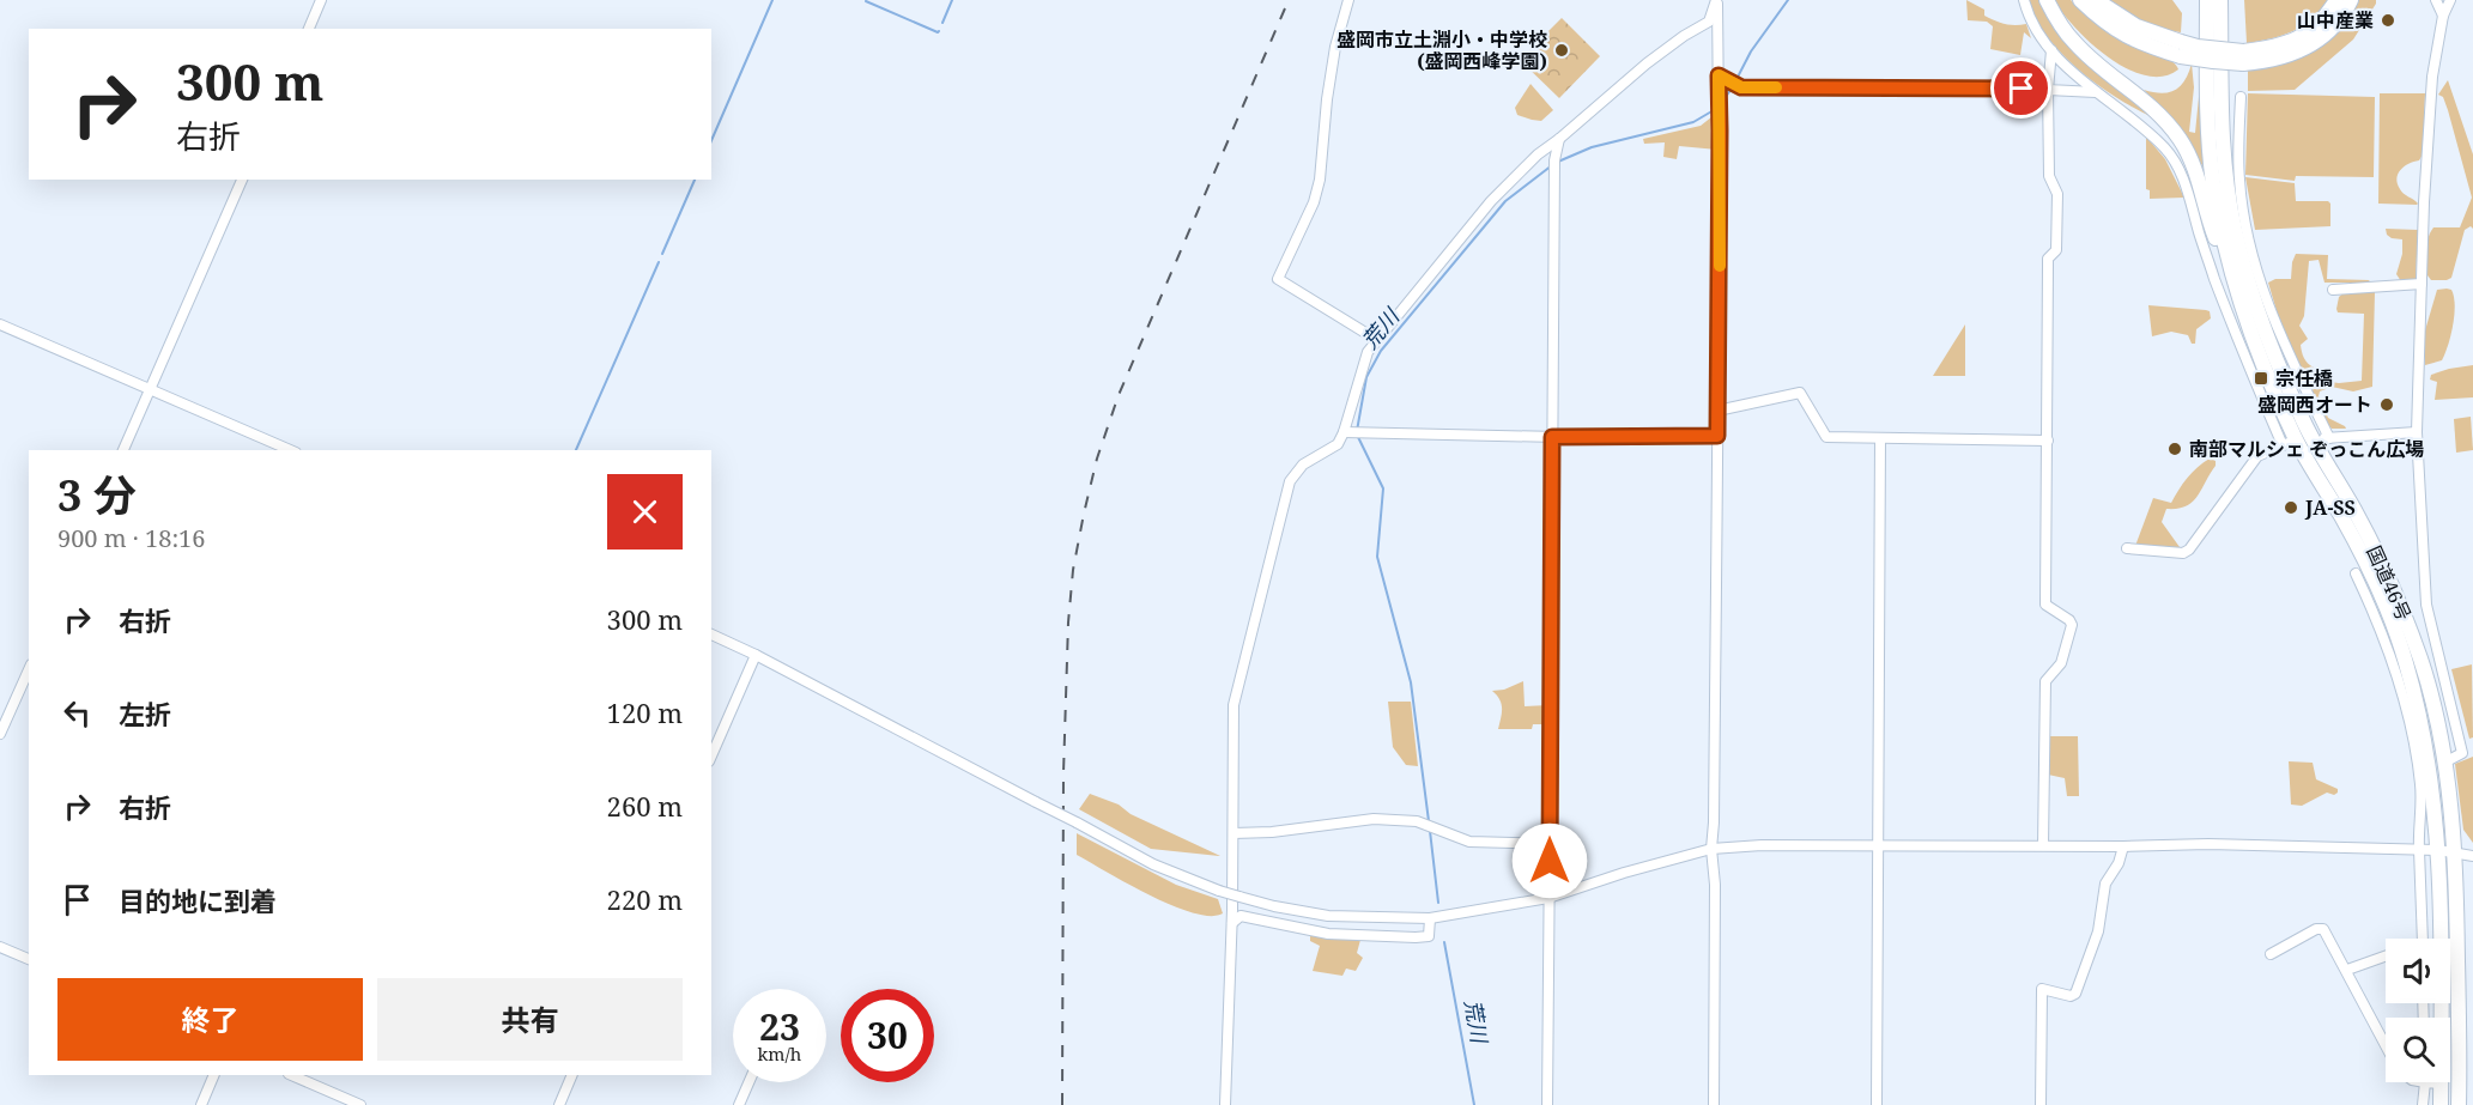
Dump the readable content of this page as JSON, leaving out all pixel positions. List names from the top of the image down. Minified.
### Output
{"streets":{"highway":["国道46号"]},"water":["荒川"],"places":{"other":["山中産業","盛岡市立土淵小・中学校 (盛岡西峰学園)","盛岡西オート","南部マルシェ ぞっこん広場","JA-SS"],"transit":["宗任橋"]},"page":{"turn":["300 m","右折"],"heading":["3 分","900 m · 18:16"],"list":[{"name":"右折","value":"300 m"},{"name":"左折","value":"120 m"},{"name":"右折","value":"260 m"},{"name":"目的地に到着","value":"220 m"}],"buttons":["終了","共有"],"speed":"23 km/h","limit":"30"}}
